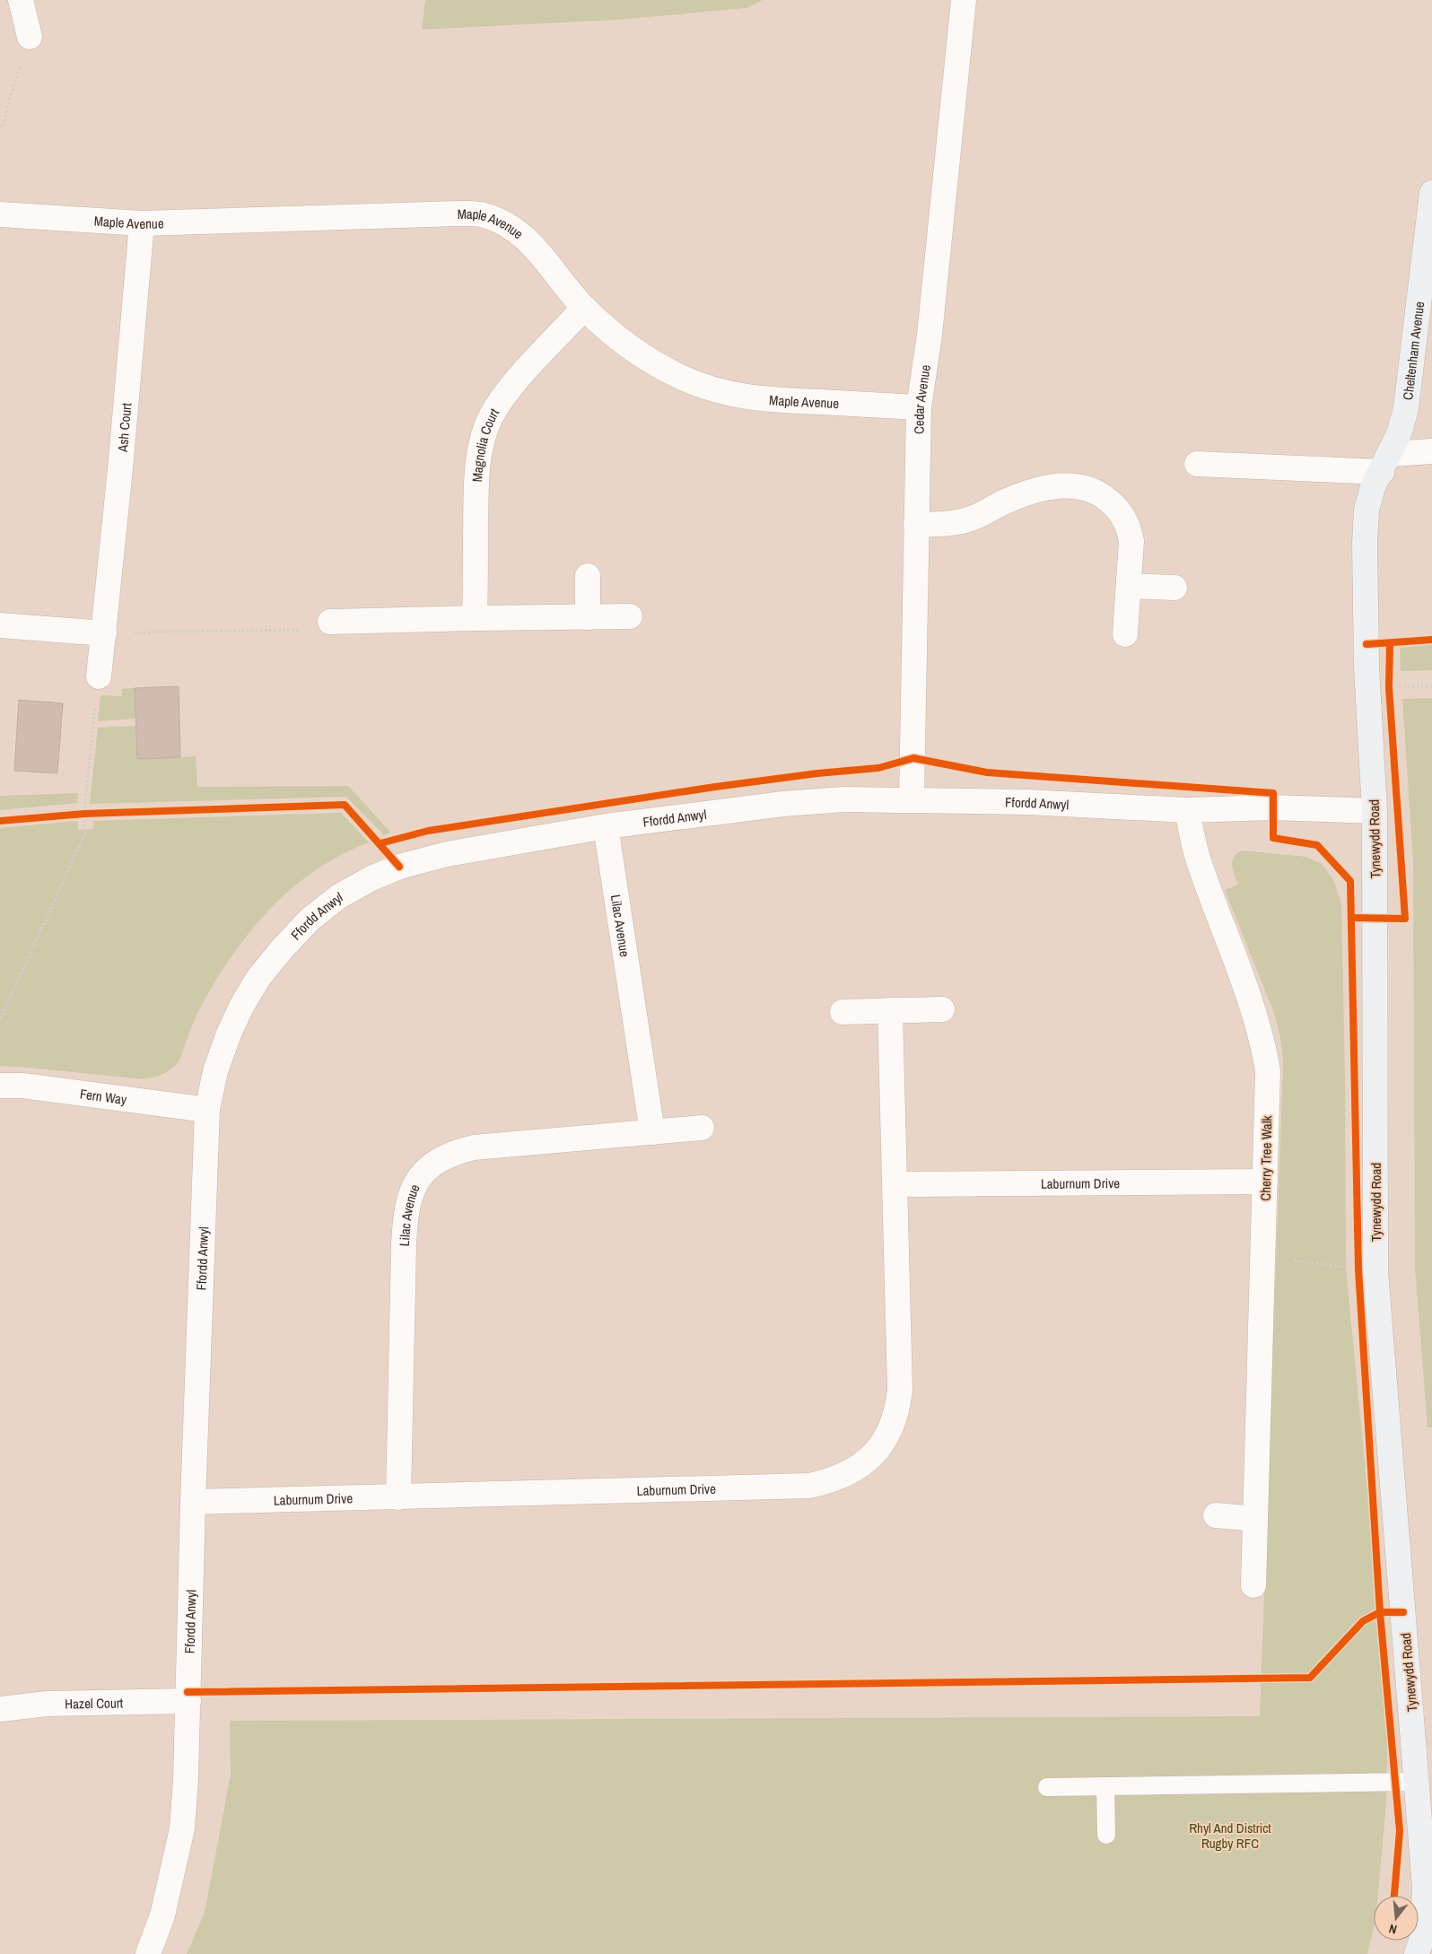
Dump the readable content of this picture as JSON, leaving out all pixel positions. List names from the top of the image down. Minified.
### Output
{"streets":{"street":["Maple Avenue","Cheltenham Avenue","Cedar Avenue","Ash Court","Magnolia Court","Ffordd Anwyl","Tynewydd Road","Lilac Avenue","Fern Way","Cherry Tree Walk","Laburnum Drive","Hazel Court"]},"crossings":[["Maple Avenue","Cedar Avenue"],["Maple Avenue","Ash Court"],["Maple Avenue","Magnolia Court"],["Cheltenham Avenue","Tynewydd Road"],["Cedar Avenue","Ffordd Anwyl"],["Ffordd Anwyl","Tynewydd Road"],["Ffordd Anwyl","Lilac Avenue"],["Ffordd Anwyl","Fern Way"],["Ffordd Anwyl","Cherry Tree Walk"],["Ffordd Anwyl","Laburnum Drive"],["Ffordd Anwyl","Hazel Court"],["Lilac Avenue","Laburnum Drive"],["Cherry Tree Walk","Laburnum Drive"]],"parks":["Rhyl And District Rugby RFC"],"north":"bottom"}
